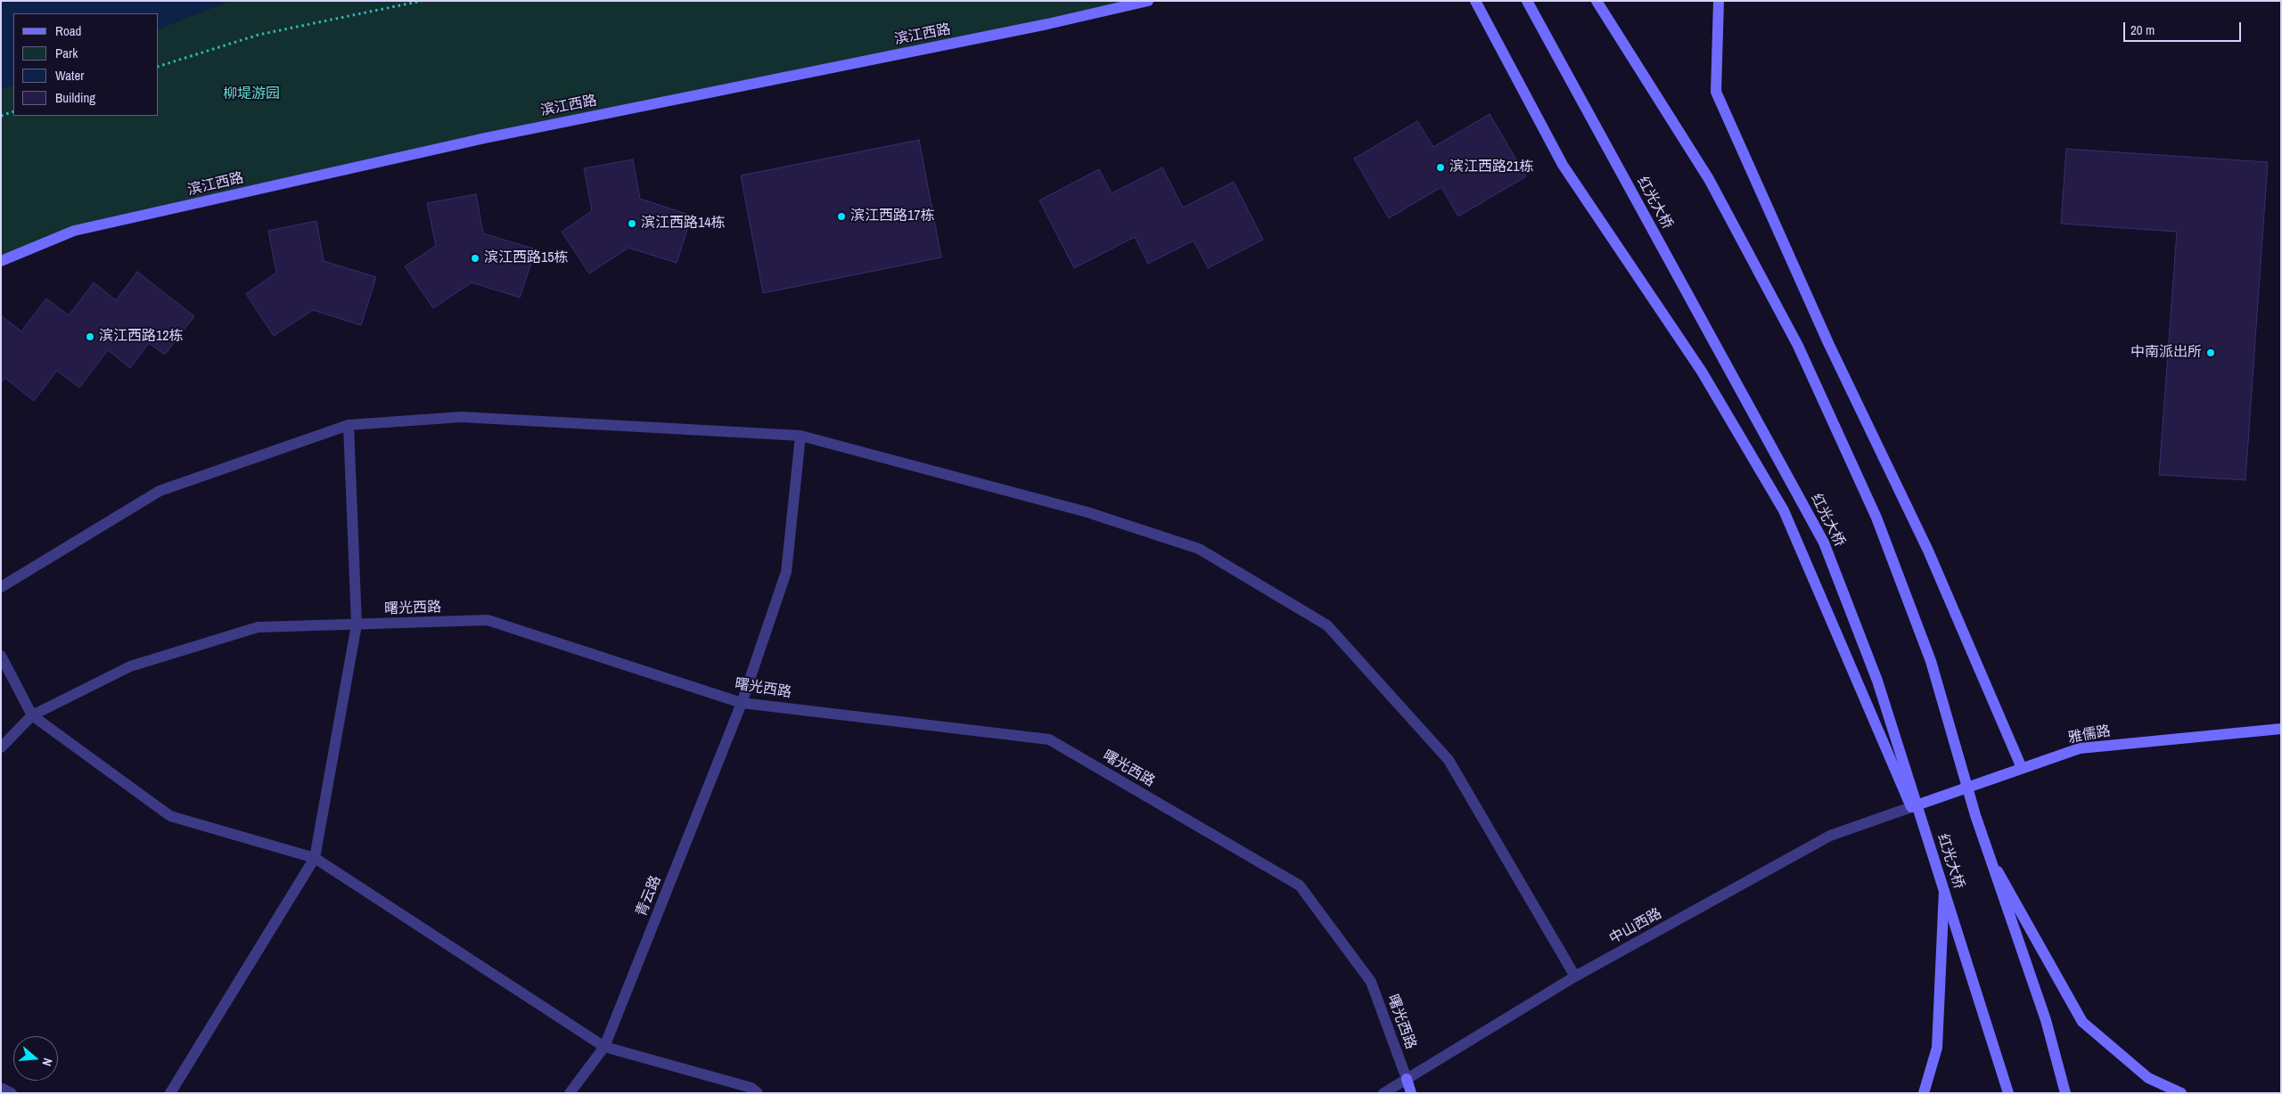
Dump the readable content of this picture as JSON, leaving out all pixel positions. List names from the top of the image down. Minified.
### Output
{"streets":{"street":["滨江西路","红光大桥","曙光西路","雅儒路","青云路","中山西路"]},"crossings":[["曙光西路","青云路"],["曙光西路","中山西路"],["雅儒路","中山西路"]],"parks":["柳堤游园"],"places":["滨江西路21栋","滨江西路17栋","滨江西路14栋","滨江西路15栋","滨江西路12栋","中南派出所"],"legend":["Road","Park","Water","Building"],"scale_bar":"20 m","north":"right"}
